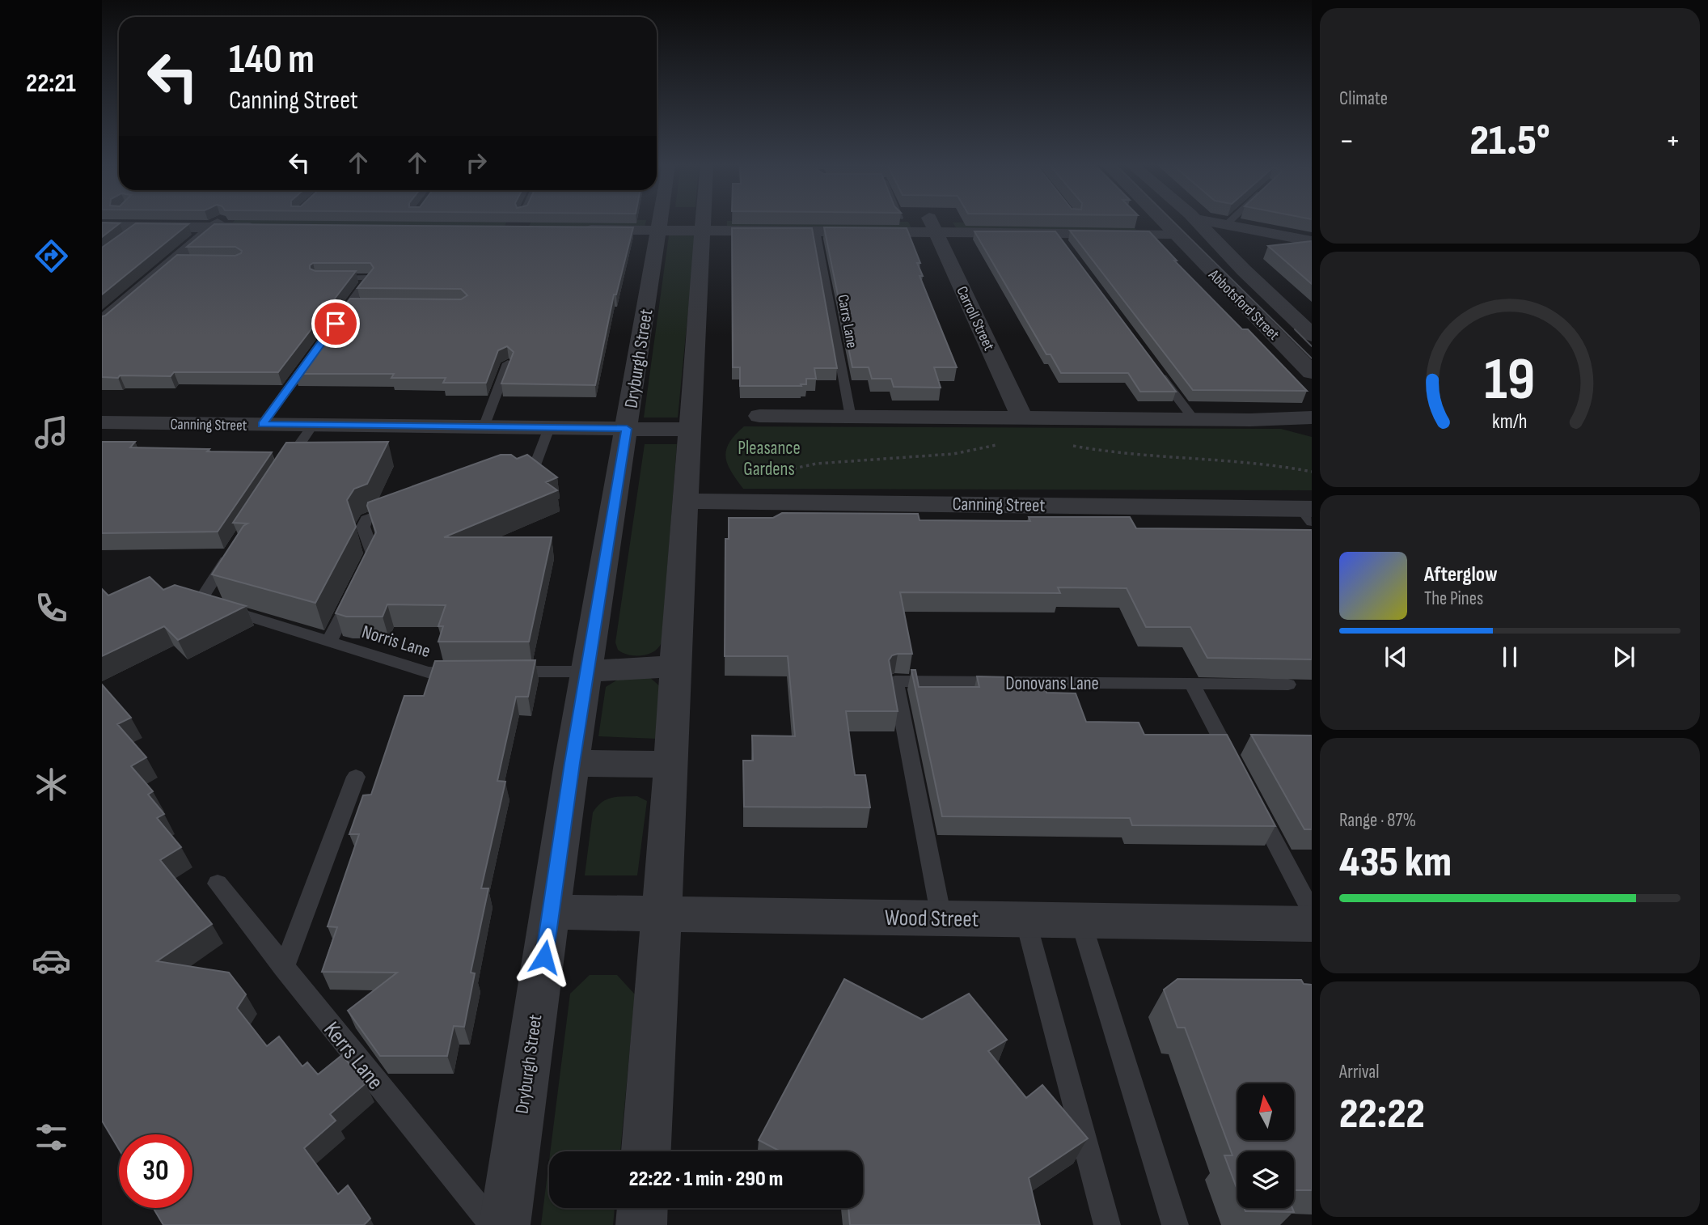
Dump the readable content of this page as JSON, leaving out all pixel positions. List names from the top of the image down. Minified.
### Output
{"streets":{"street":["Abbotsford Street","Carroll Street","Dryburgh Street","Canning Street","Wood Street"],"lane":["Carrs Lane","Norris Lane","Donovans Lane","Kerrs Lane"]},"crossings":[["Dryburgh Street","Canning Street"],["Dryburgh Street","Wood Street"],["Donovans Lane","Wood Street"]],"parks":["Pleasance Gardens"],"north":"top","page":{"tabs":"22:21","tile":["Climate",["Range · 87%","435 km"],["Arrival","22:22"]],"turn":["140 m","Canning Street"],"heat":["−","21.5°","+"],"song":["Afterglow","The Pines"],"limit":"30","trip":"22:22 · 1 min · 290 m","gauge":["19","km/h"]}}
